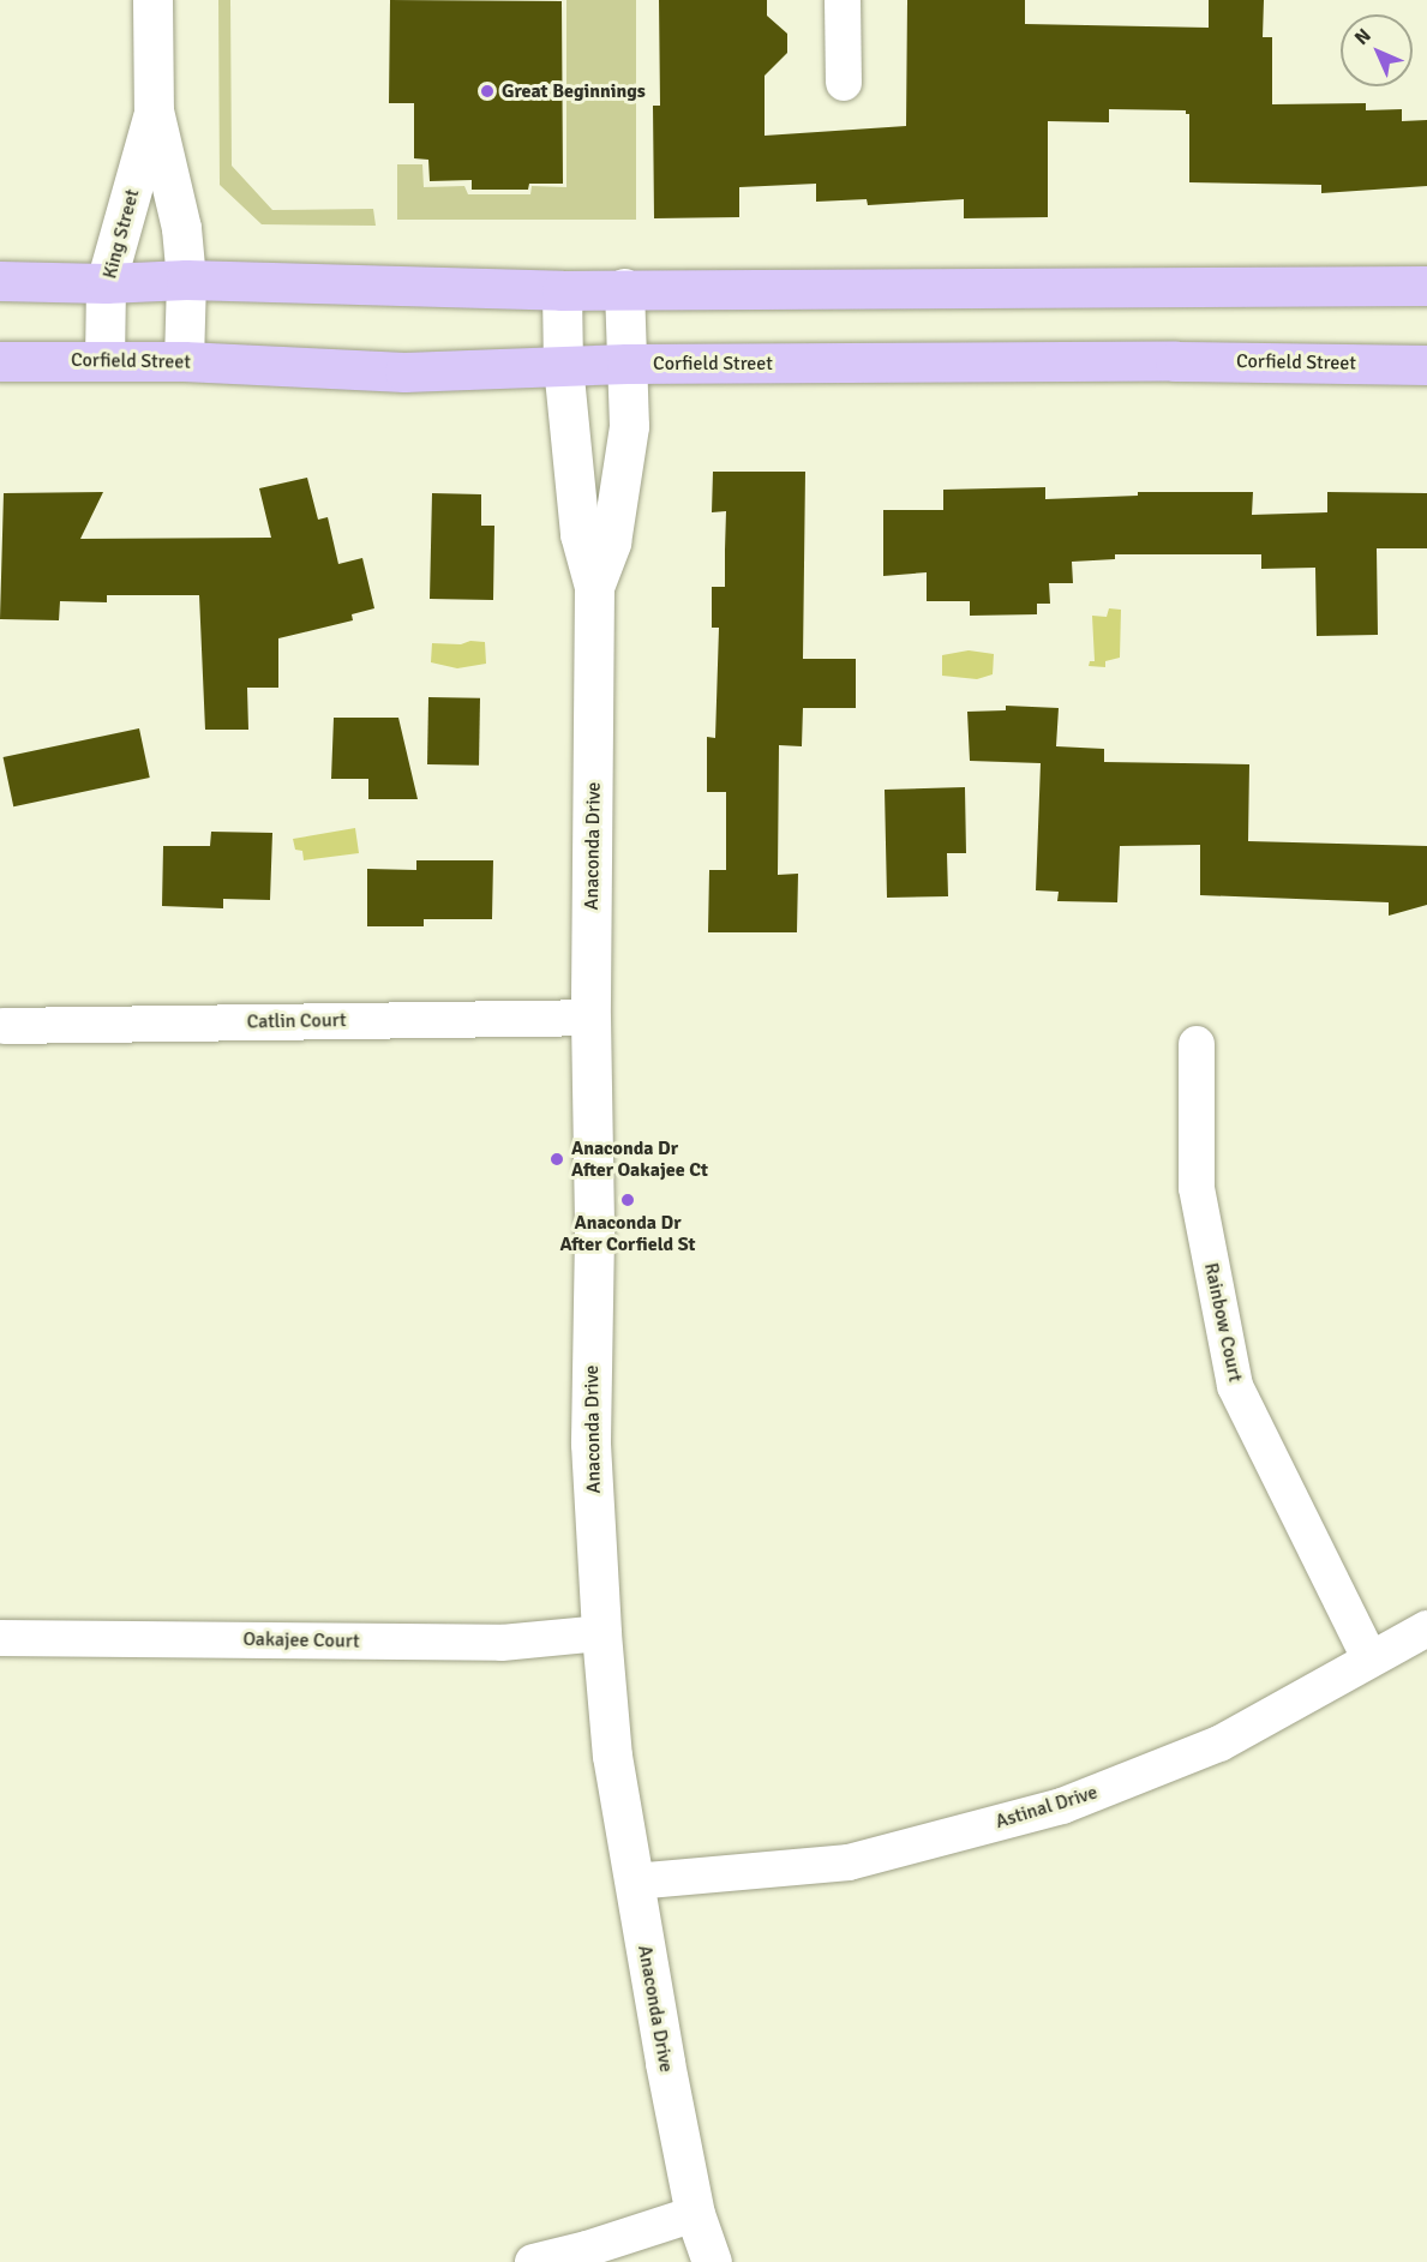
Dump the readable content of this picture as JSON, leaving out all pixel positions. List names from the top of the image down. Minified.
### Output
{"streets":{"main road":["King Street","Corfield Street","Anaconda Drive"],"street":["Catlin Court","Rainbow Court","Oakajee Court","Astinal Drive"]},"crossings":[["King Street","Corfield Street"],["Corfield Street","Anaconda Drive"],["Anaconda Drive","Catlin Court"],["Anaconda Drive","Oakajee Court"],["Anaconda Drive","Astinal Drive"],["Rainbow Court","Astinal Drive"]],"places":["Great Beginnings","Anaconda Dr After Oakajee Ct","Anaconda Dr After Corfield St"],"north":"top left"}
